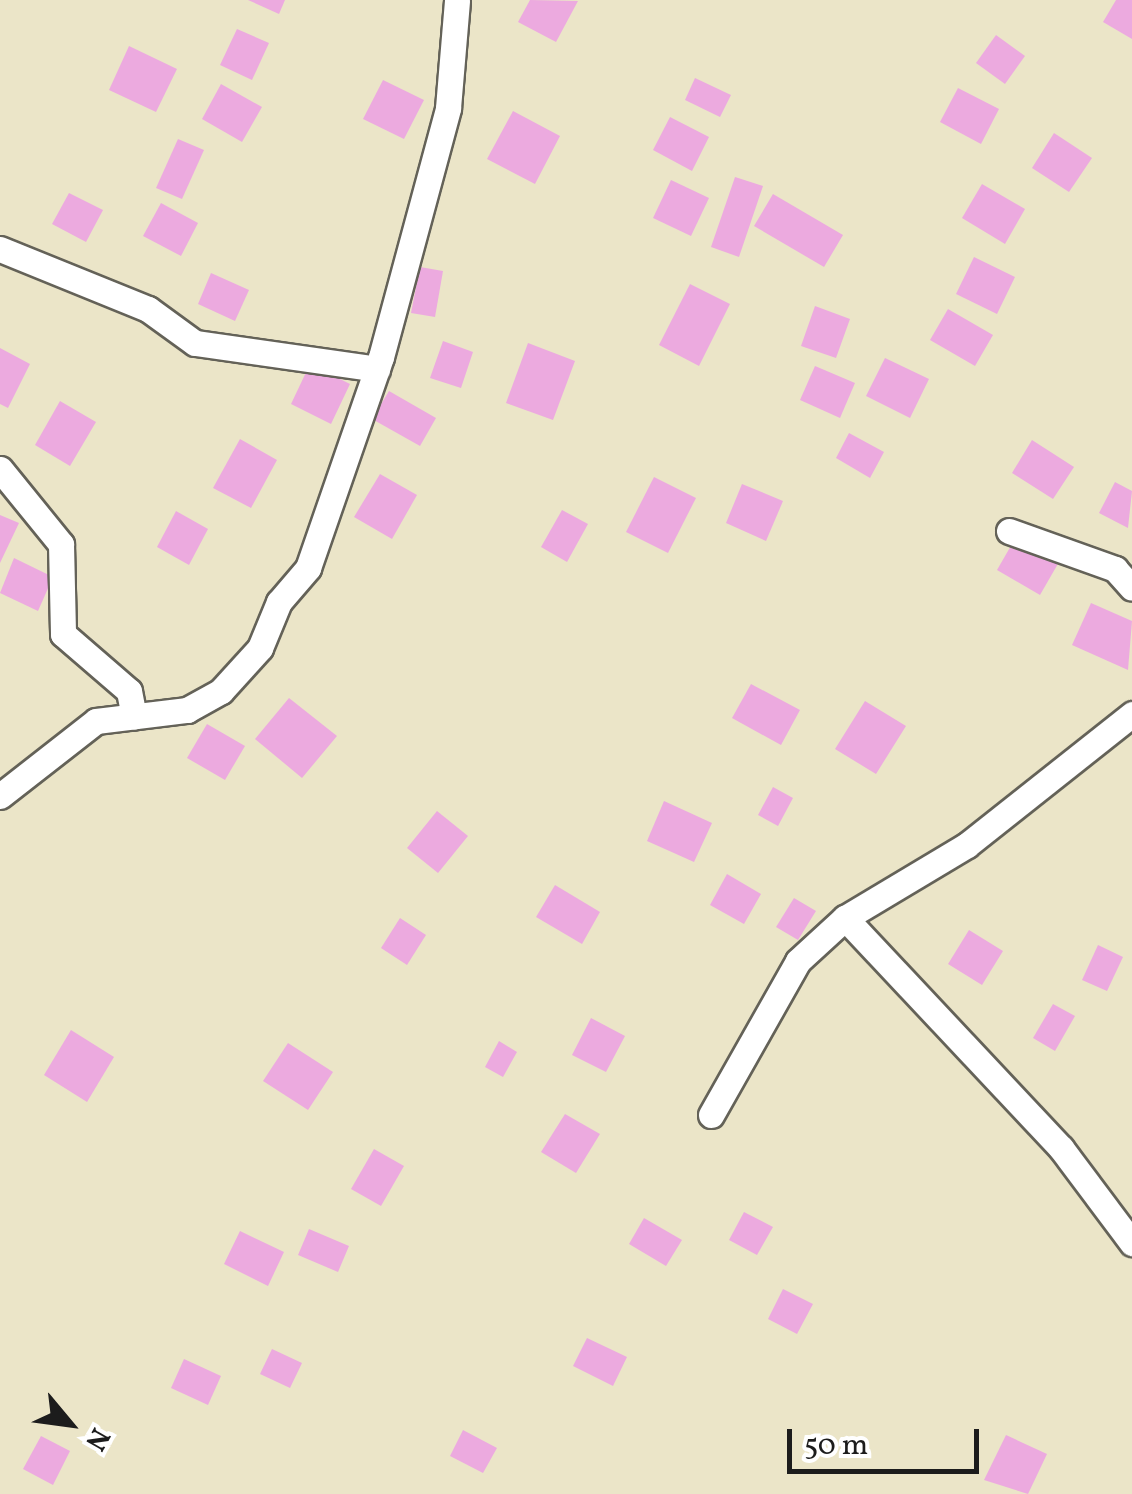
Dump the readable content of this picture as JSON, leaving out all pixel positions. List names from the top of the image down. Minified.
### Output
{"scale_bar":"50 m","north":"bottom right"}
